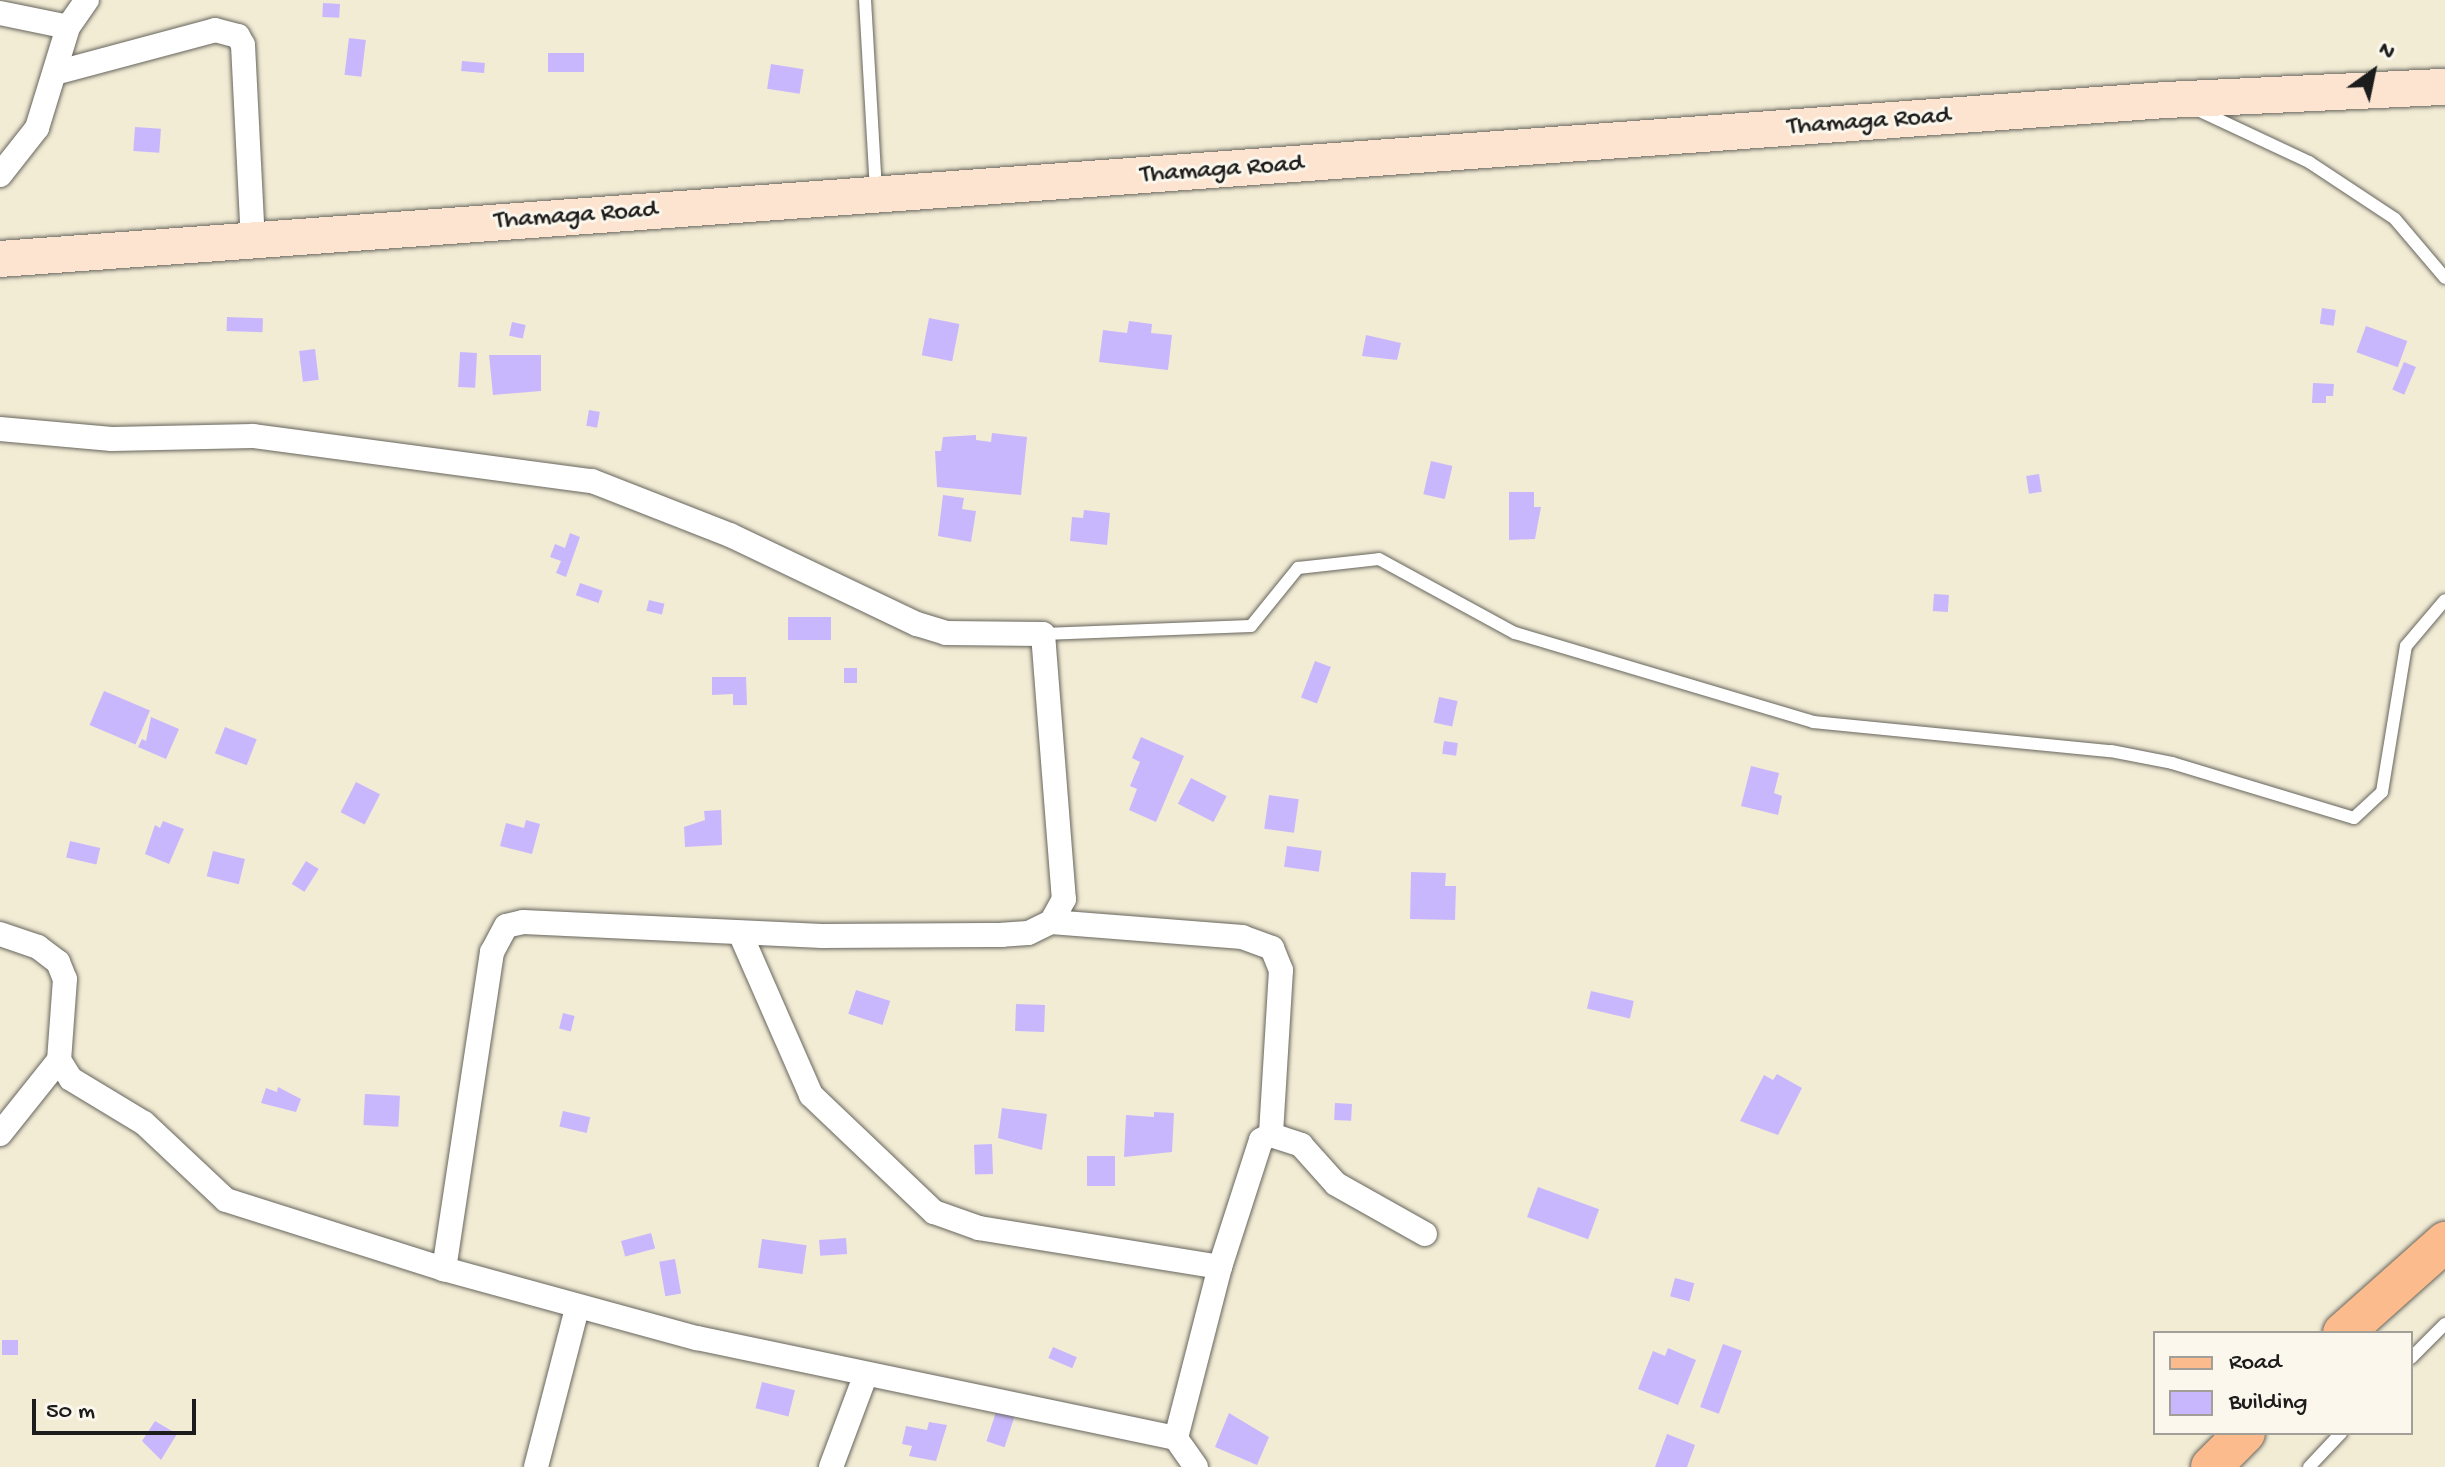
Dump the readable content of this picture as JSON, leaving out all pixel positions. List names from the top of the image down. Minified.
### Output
{"streets":{"main road":["Thamaga Road"]},"legend":["Road","Building"],"scale_bar":"50 m","north":"top right"}
